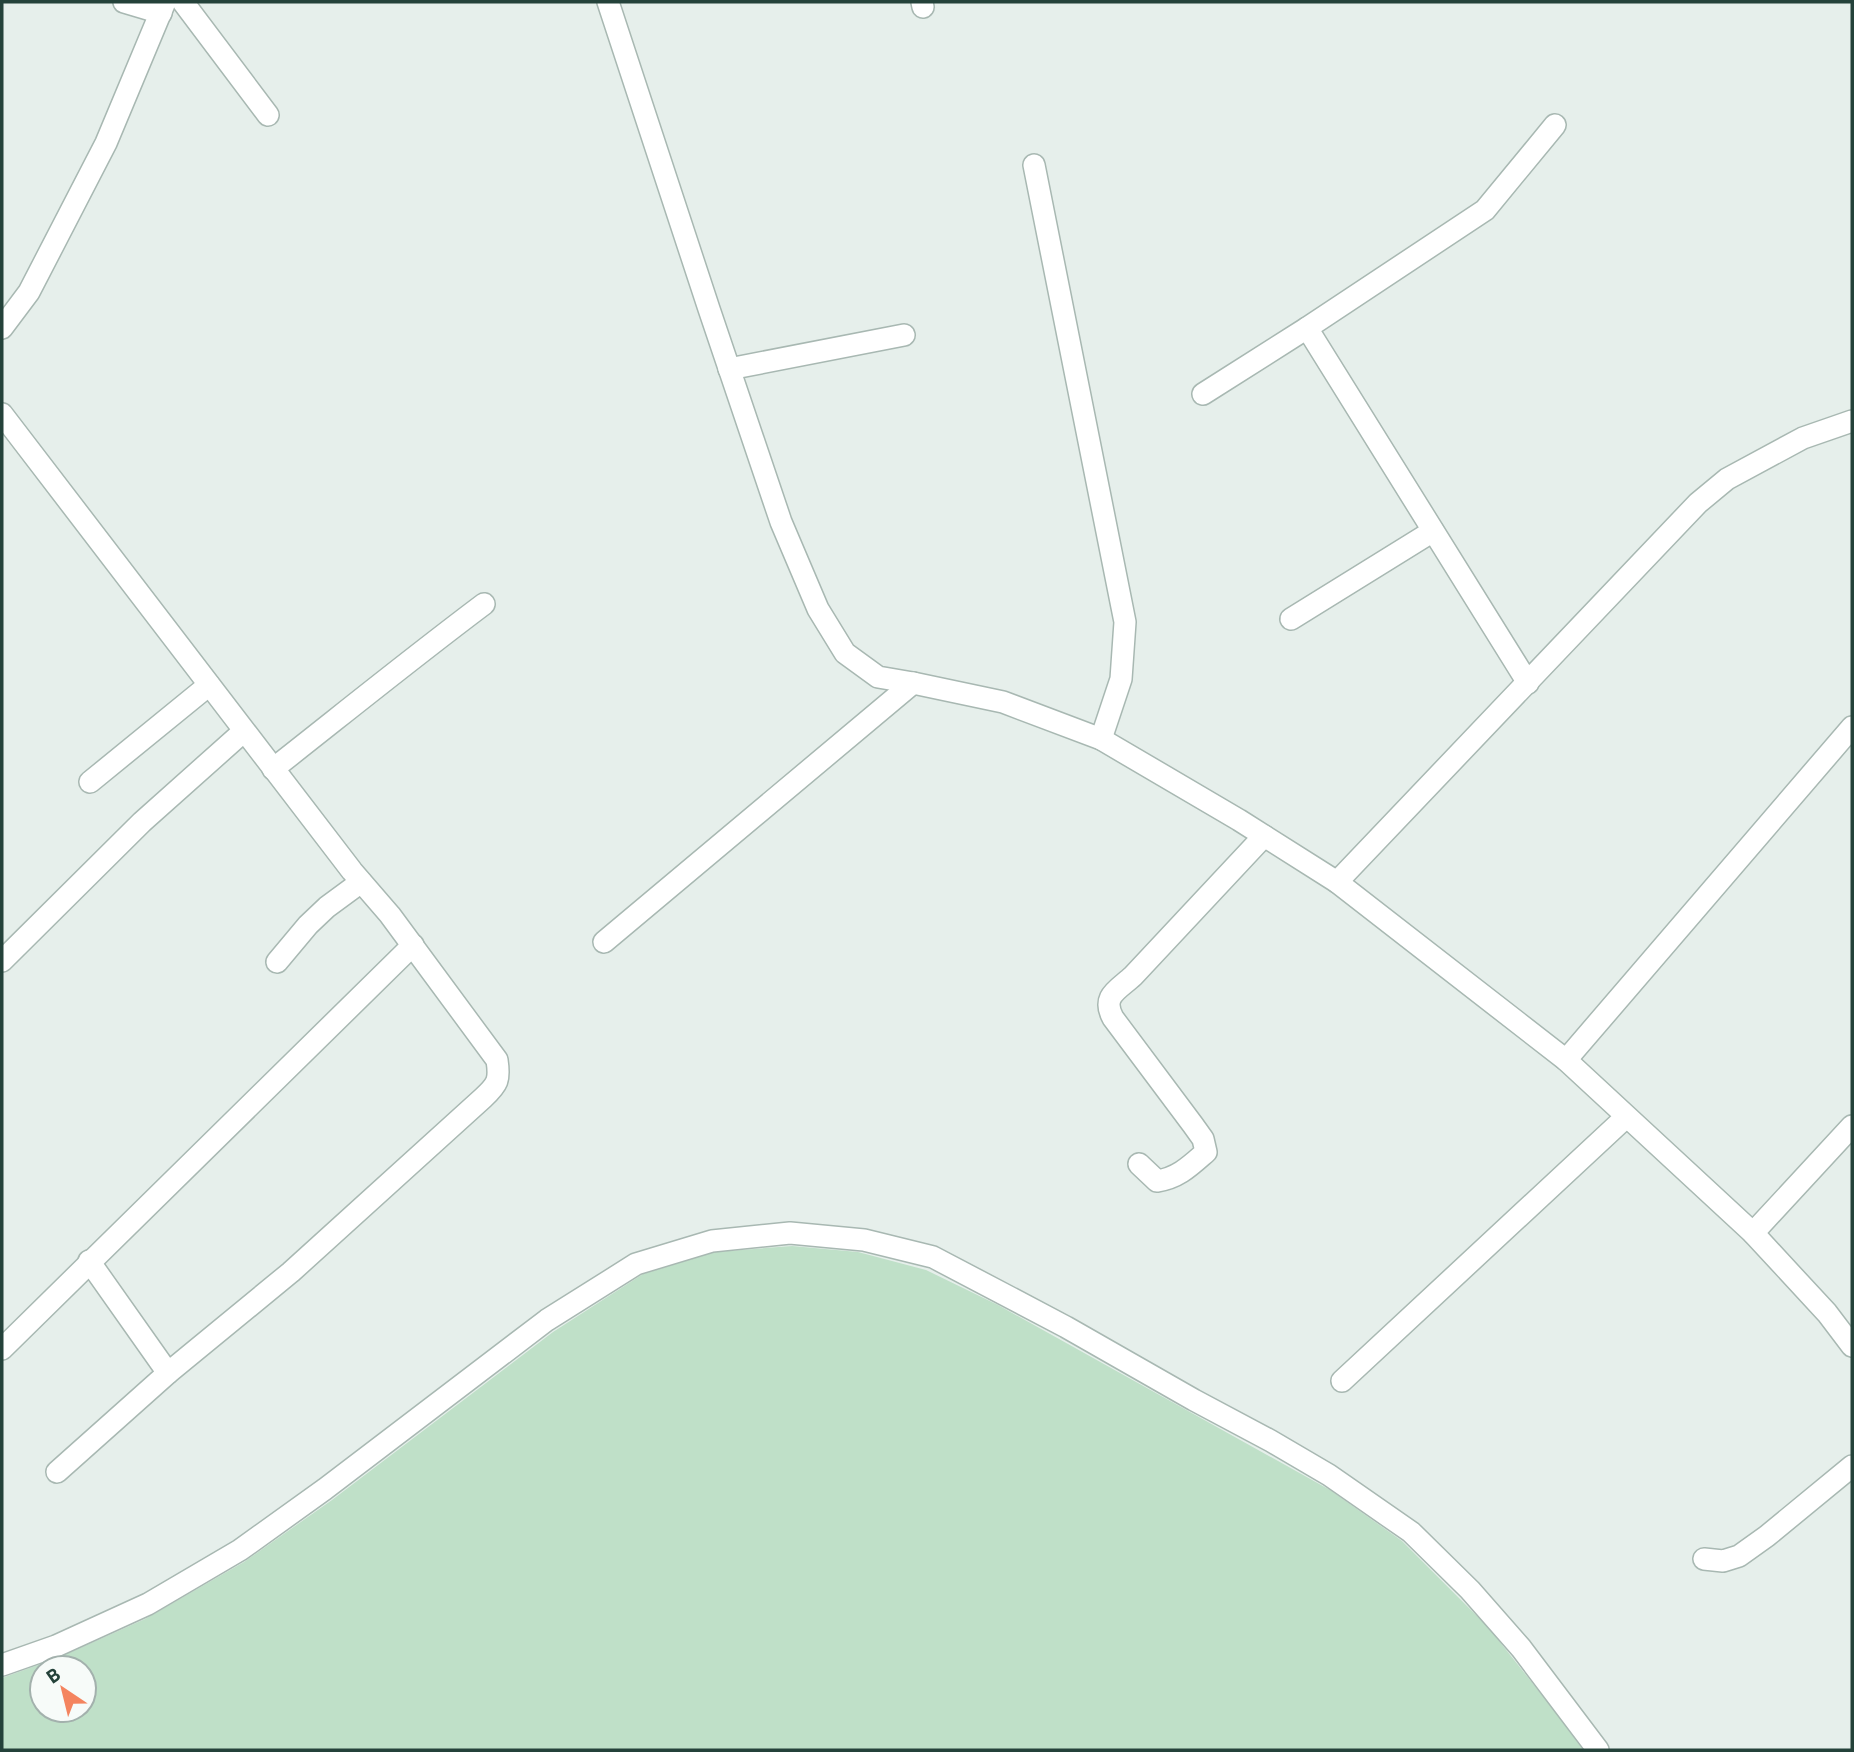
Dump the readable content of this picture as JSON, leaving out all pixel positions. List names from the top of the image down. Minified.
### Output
{"north":"top left"}
